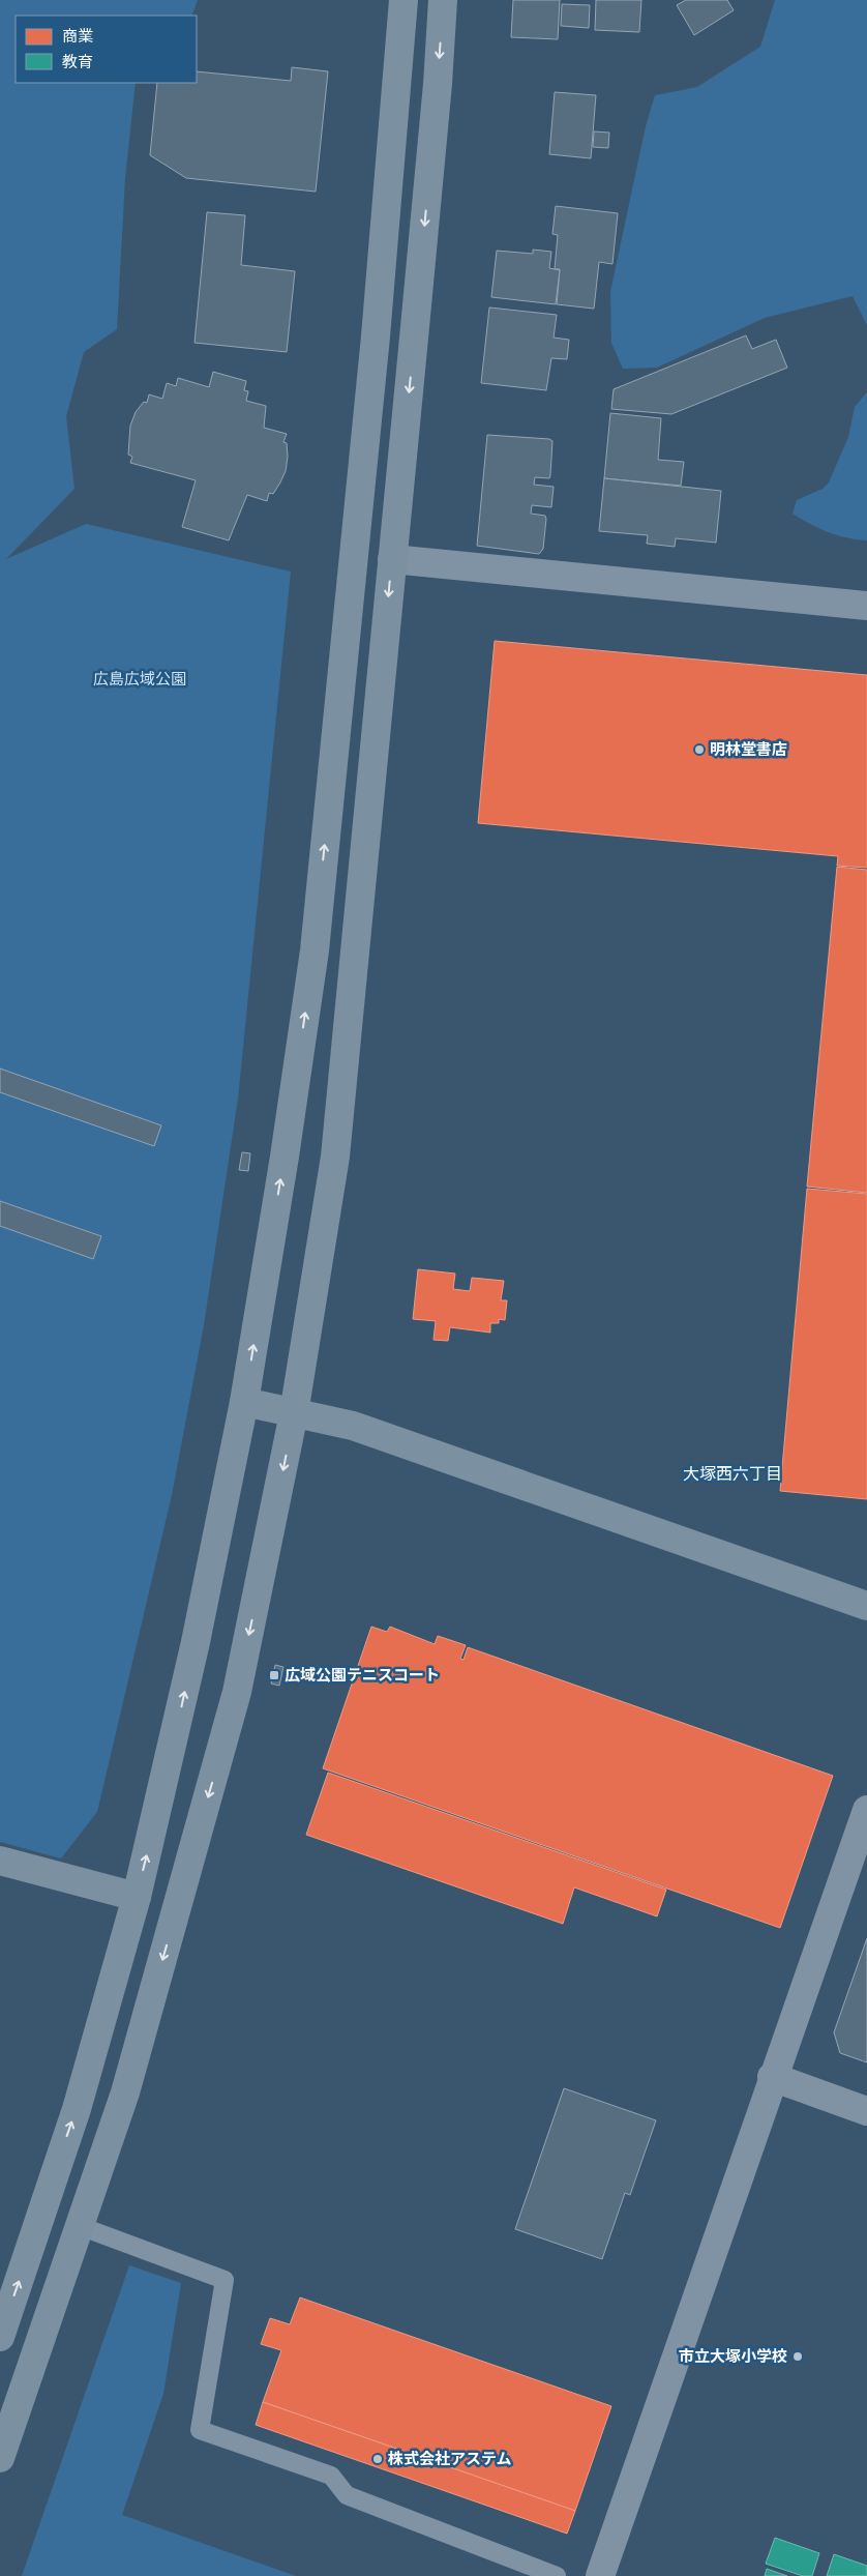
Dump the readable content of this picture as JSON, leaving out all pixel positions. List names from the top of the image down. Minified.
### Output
{"districts":["大塚西六丁目"],"parks":["広島広域公園"],"places":{"other":["明林堂書店","市立大塚小学校","株式会社アステム"],"transit":["広域公園テニスコート"]},"legend":["商業","教育"]}
